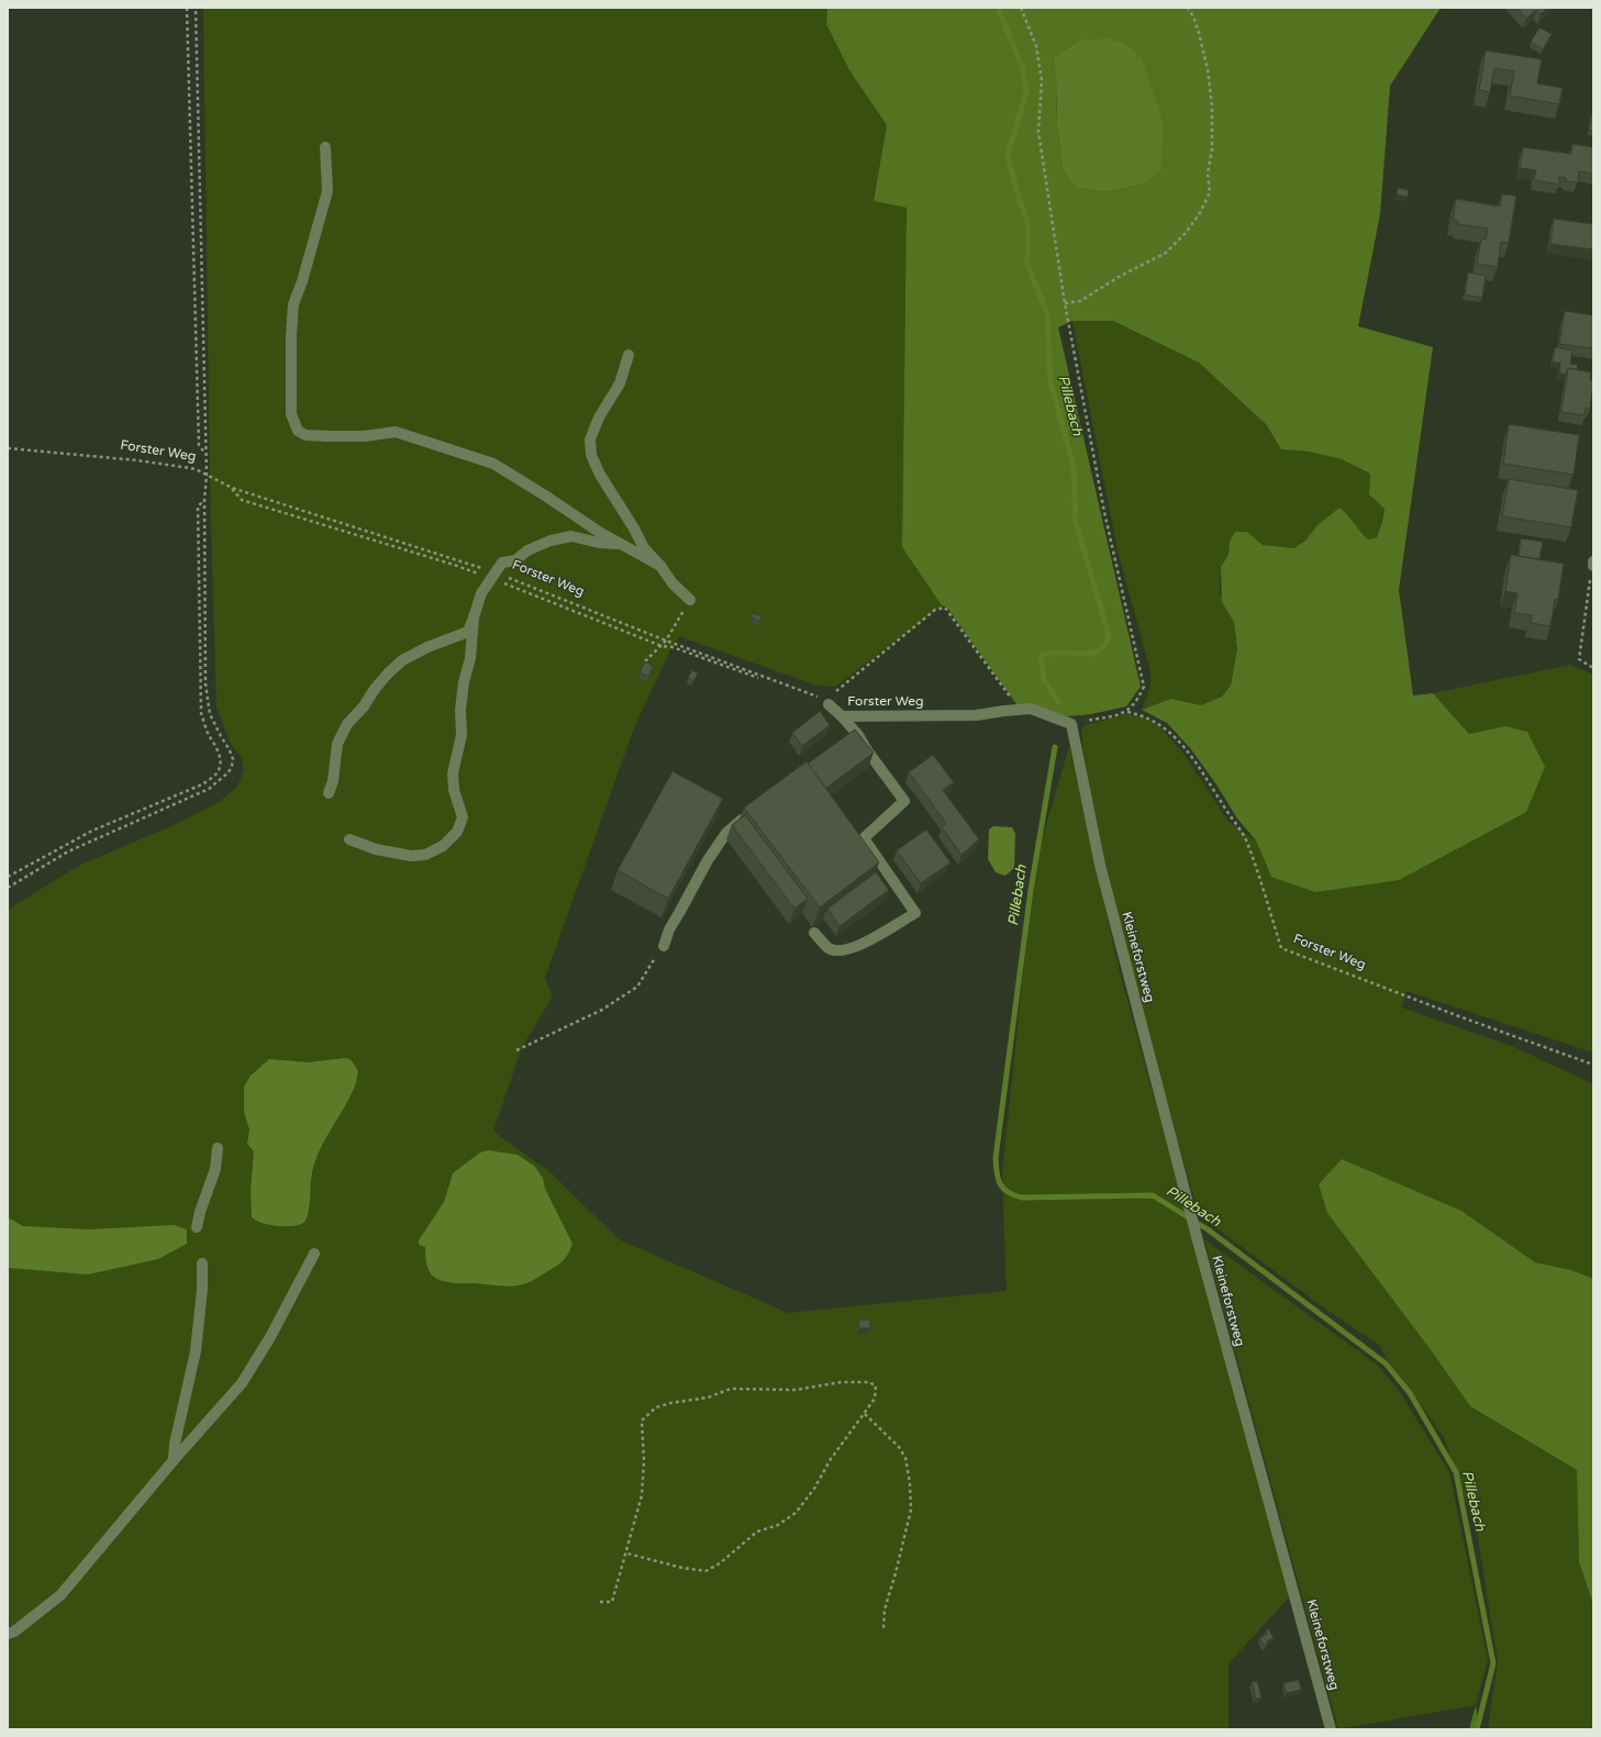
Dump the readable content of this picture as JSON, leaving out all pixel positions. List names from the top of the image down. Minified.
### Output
{"streets":{"street":["Forster Weg","Kleineforstweg"]},"crossings":[["Forster Weg","Kleineforstweg"]],"water":["Pillebach"]}
